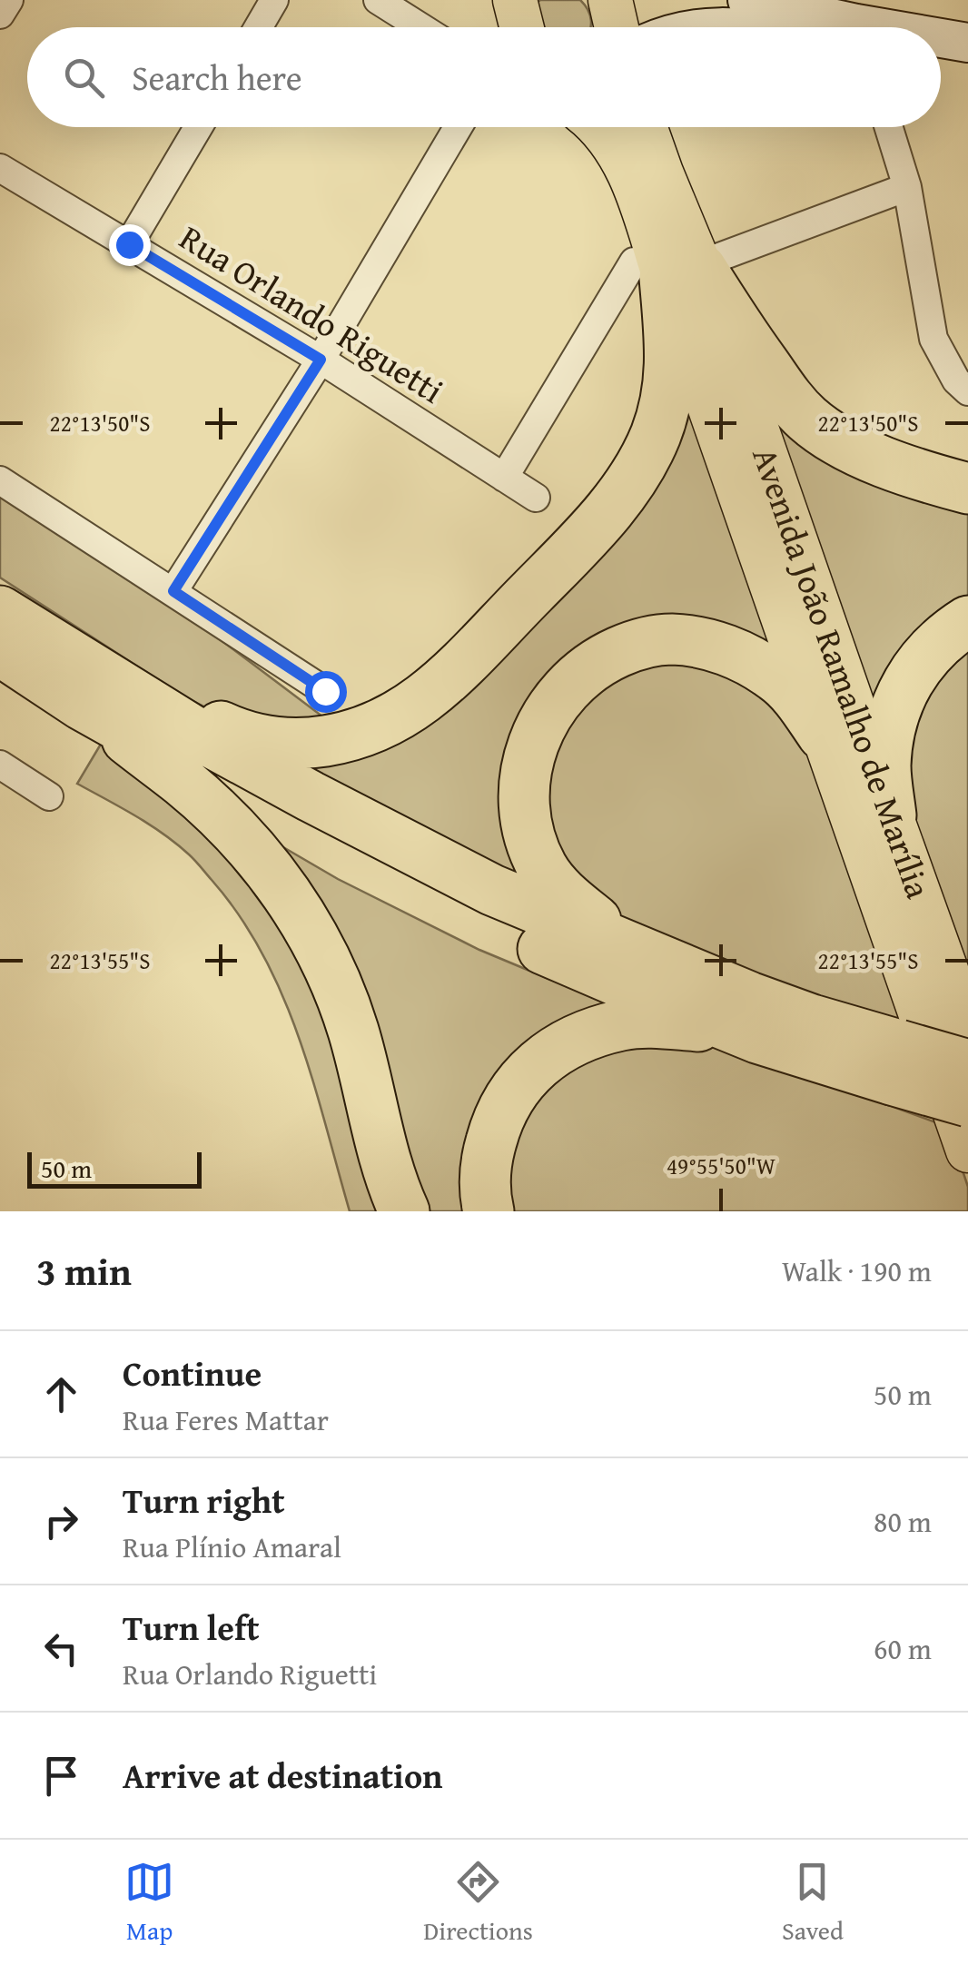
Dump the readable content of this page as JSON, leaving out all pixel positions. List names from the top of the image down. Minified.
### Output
{"streets":{"main road":["Avenida João Ramalho de Marília"],"street":["Rua Orlando Riguetti"]},"scale_bar":"50 m","page":{"search":"Search here","scale":"50 m","heading":["3 min","Walk · 190 m"],"list":[["Continue","Rua Feres Mattar","50 m"],["Turn right","Rua Plínio Amaral","80 m"],["Turn left","Rua Orlando Riguetti","60 m"],"Arrive at destination"],"nav":["Map","Directions","Saved"]},"coordinates":["22°13'50\"S","22°13'55\"S","49°55'50\"W"]}
